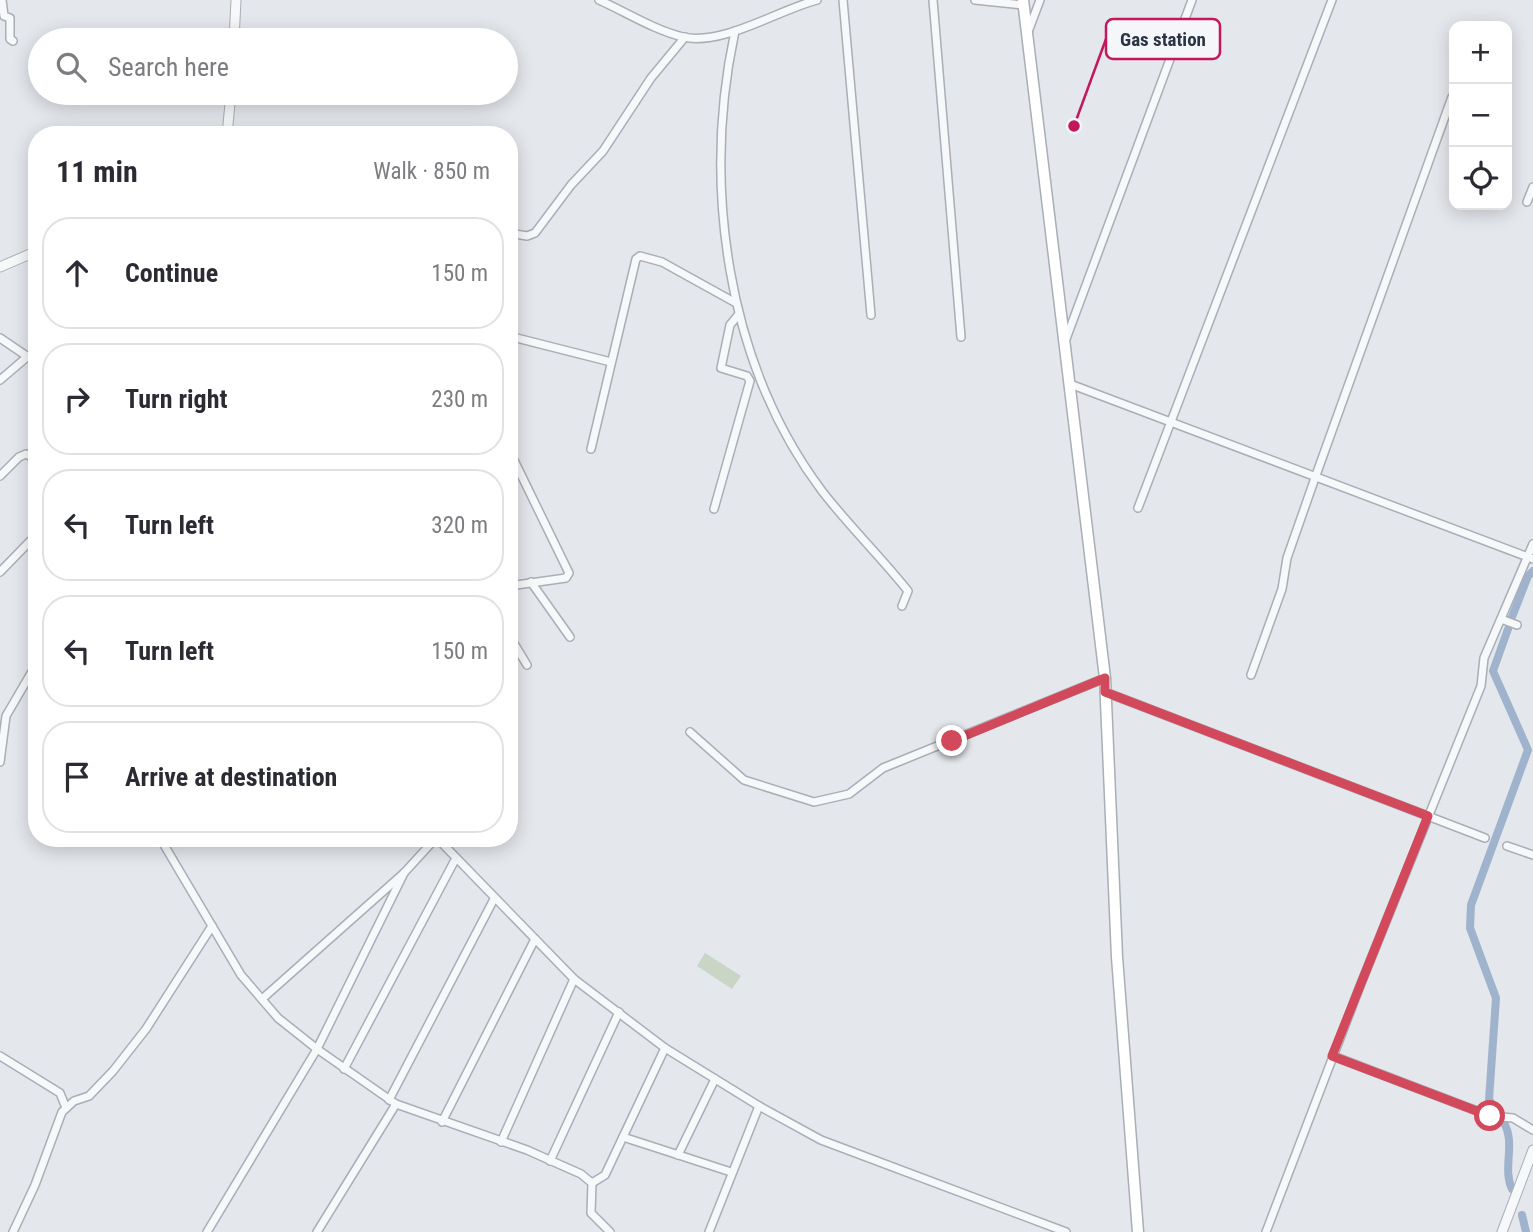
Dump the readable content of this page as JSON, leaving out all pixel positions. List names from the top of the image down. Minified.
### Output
{"places":["Gas station"],"page":{"map_buttons":["+","−"],"search":"Search here","heading":["11 min","Walk · 850 m"],"list":[["Continue","150 m"],["Turn right","230 m"],["Turn left","320 m"],["Turn left","150 m"],"Arrive at destination"]}}
